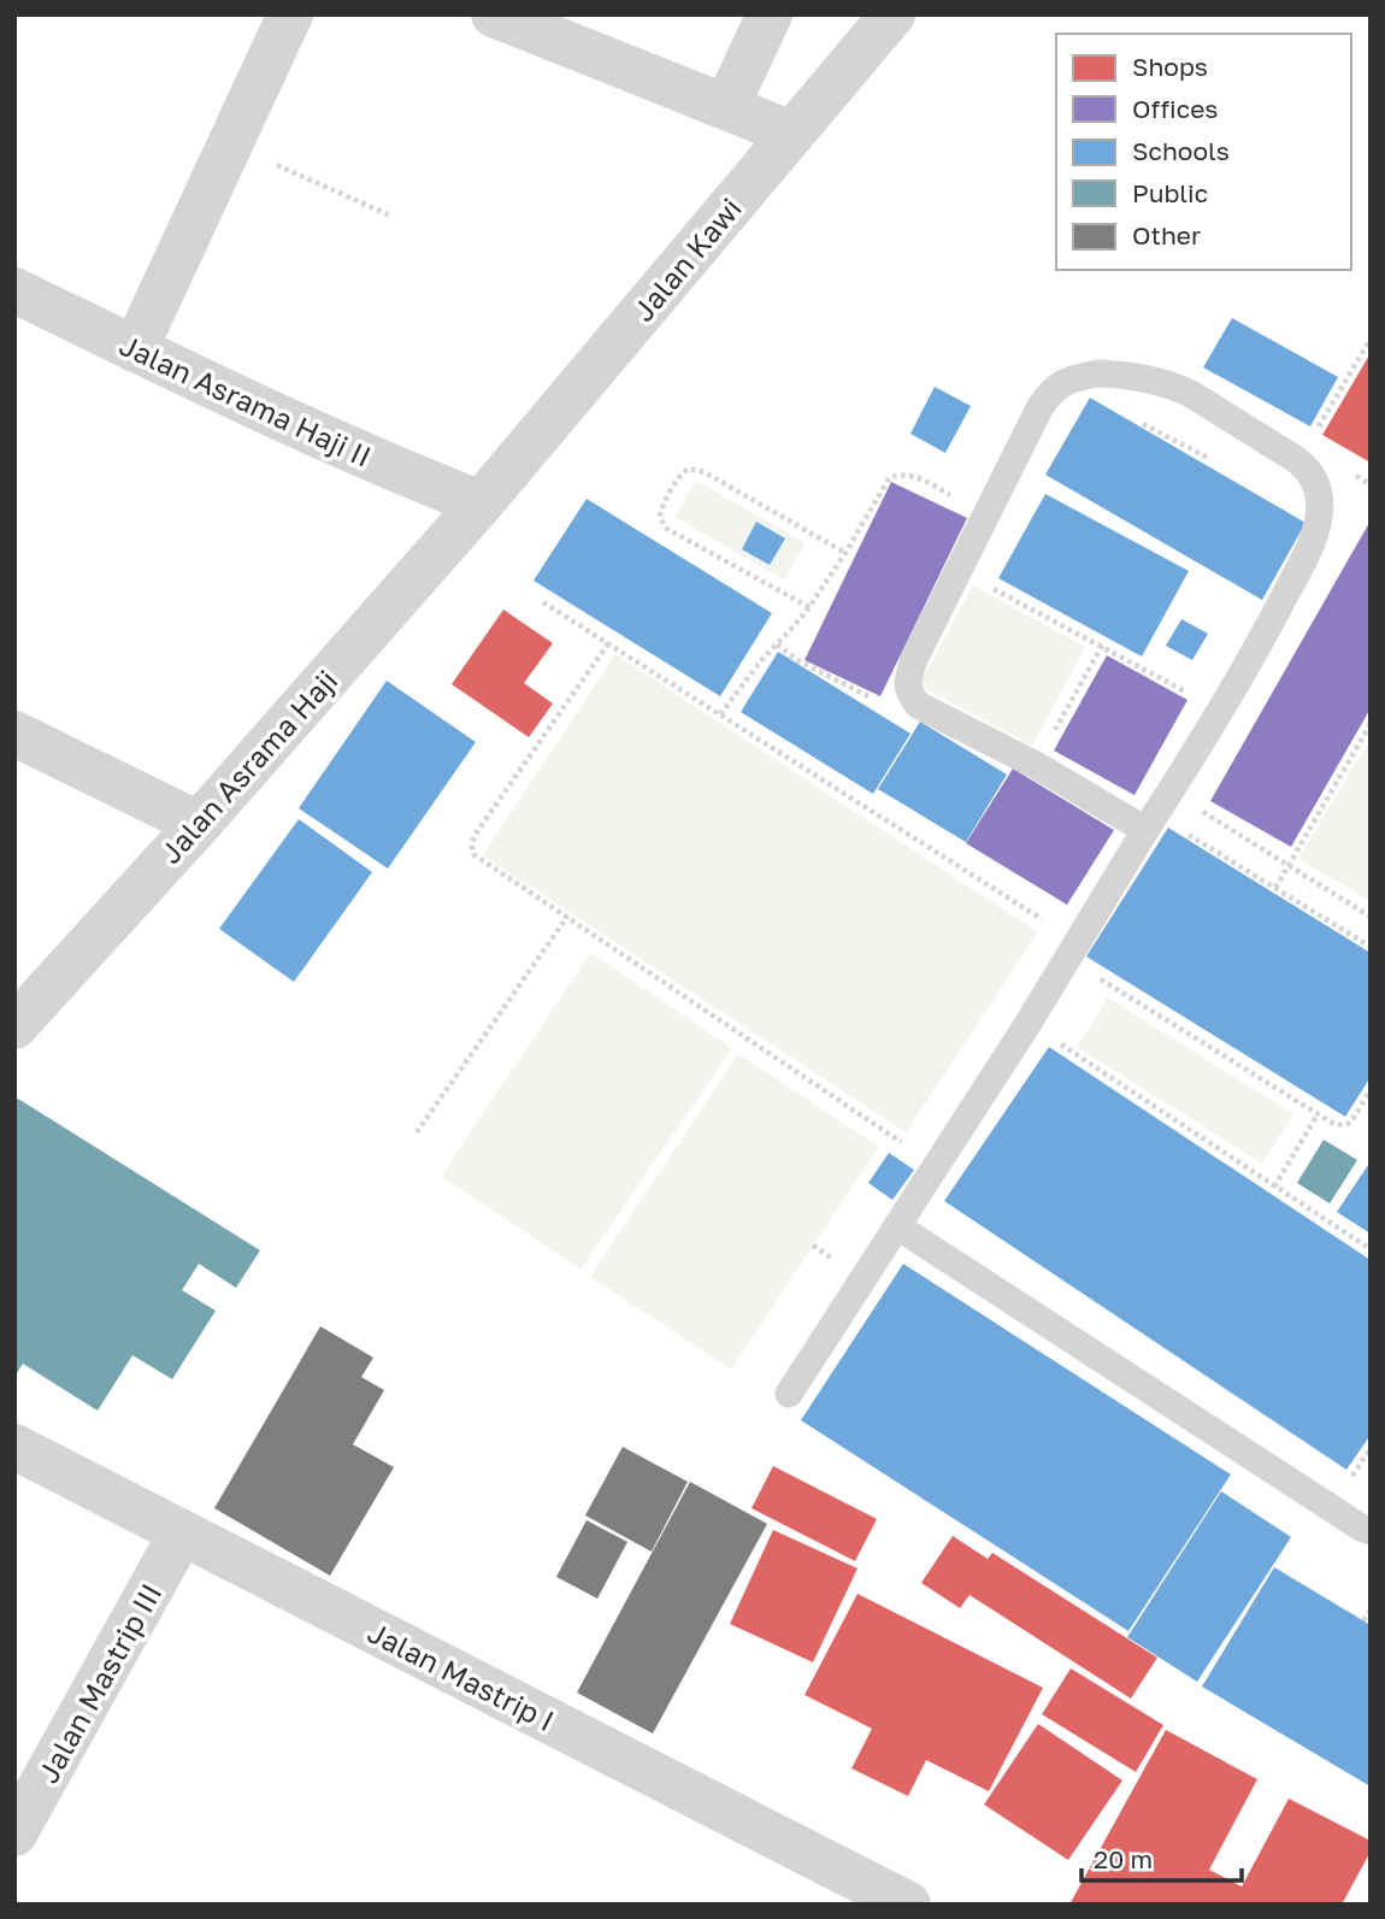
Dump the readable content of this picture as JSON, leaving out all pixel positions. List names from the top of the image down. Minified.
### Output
{"streets":{"street":["Jalan Kawi","Jalan Asrama Haji II","Jalan Asrama Haji","Jalan Mastrip I","Jalan Mastrip III"]},"crossings":[["Jalan Kawi","Jalan Asrama Haji II"],["Jalan Kawi","Jalan Asrama Haji"],["Jalan Asrama Haji II","Jalan Asrama Haji"],["Jalan Mastrip I","Jalan Mastrip III"]],"legend":["Shops","Offices","Schools","Public","Other"],"scale_bar":"20 m"}
